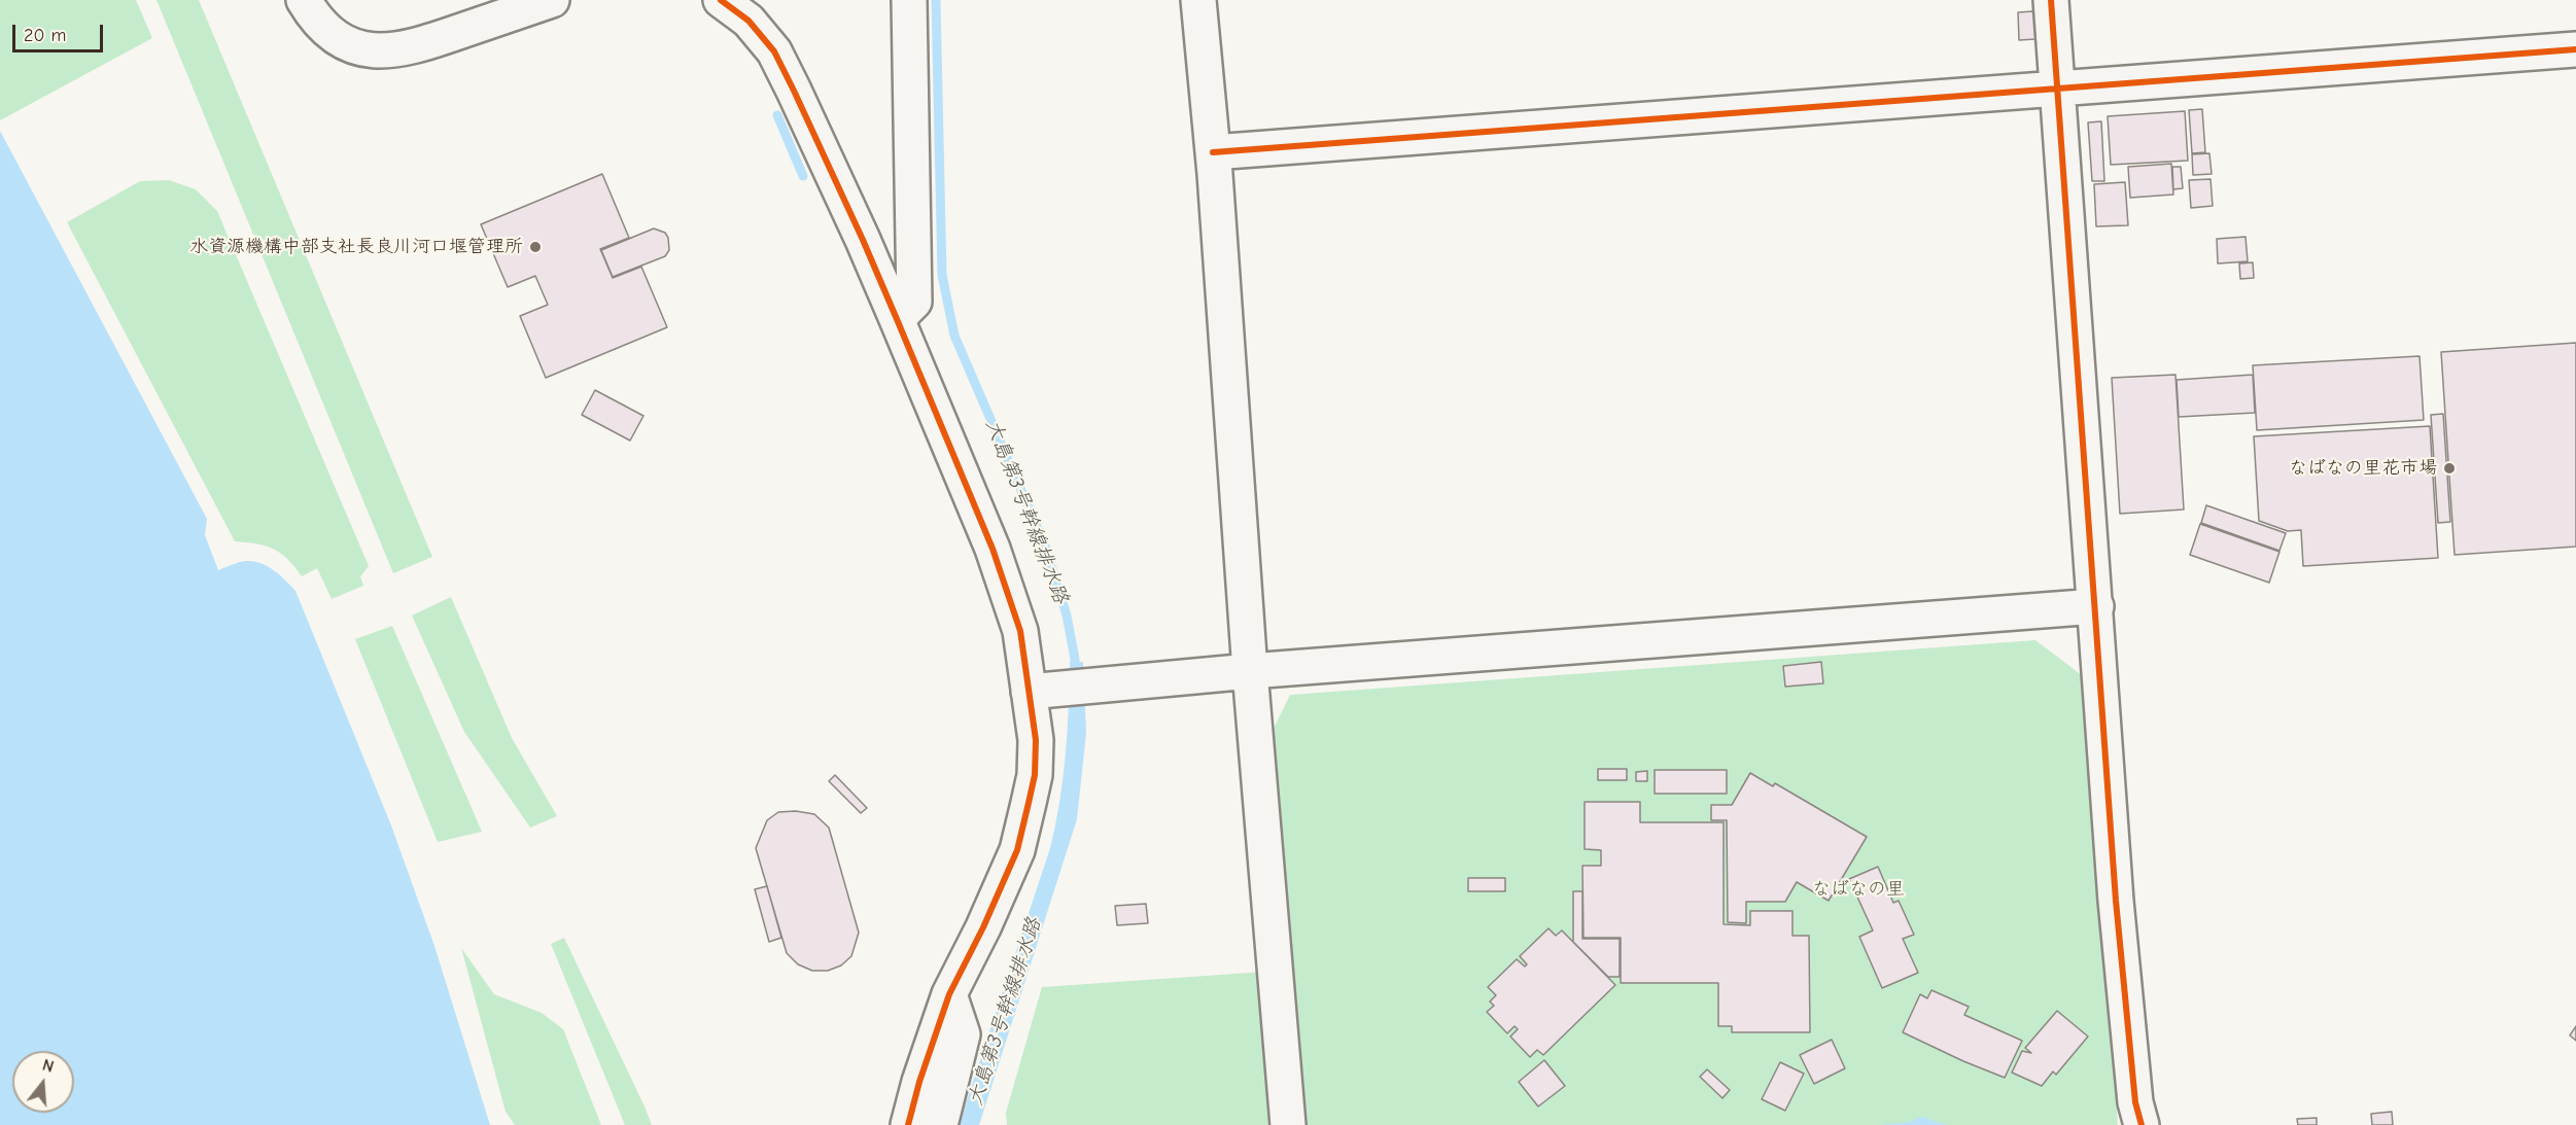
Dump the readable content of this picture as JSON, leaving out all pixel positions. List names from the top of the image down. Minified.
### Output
{"water":["大島第3号幹線排水路"],"parks":["なばなの里"],"places":["水資源機構中部支社長良川河口堰管理所","なばなの里花市場"],"scale_bar":"20 m","north":"top"}
